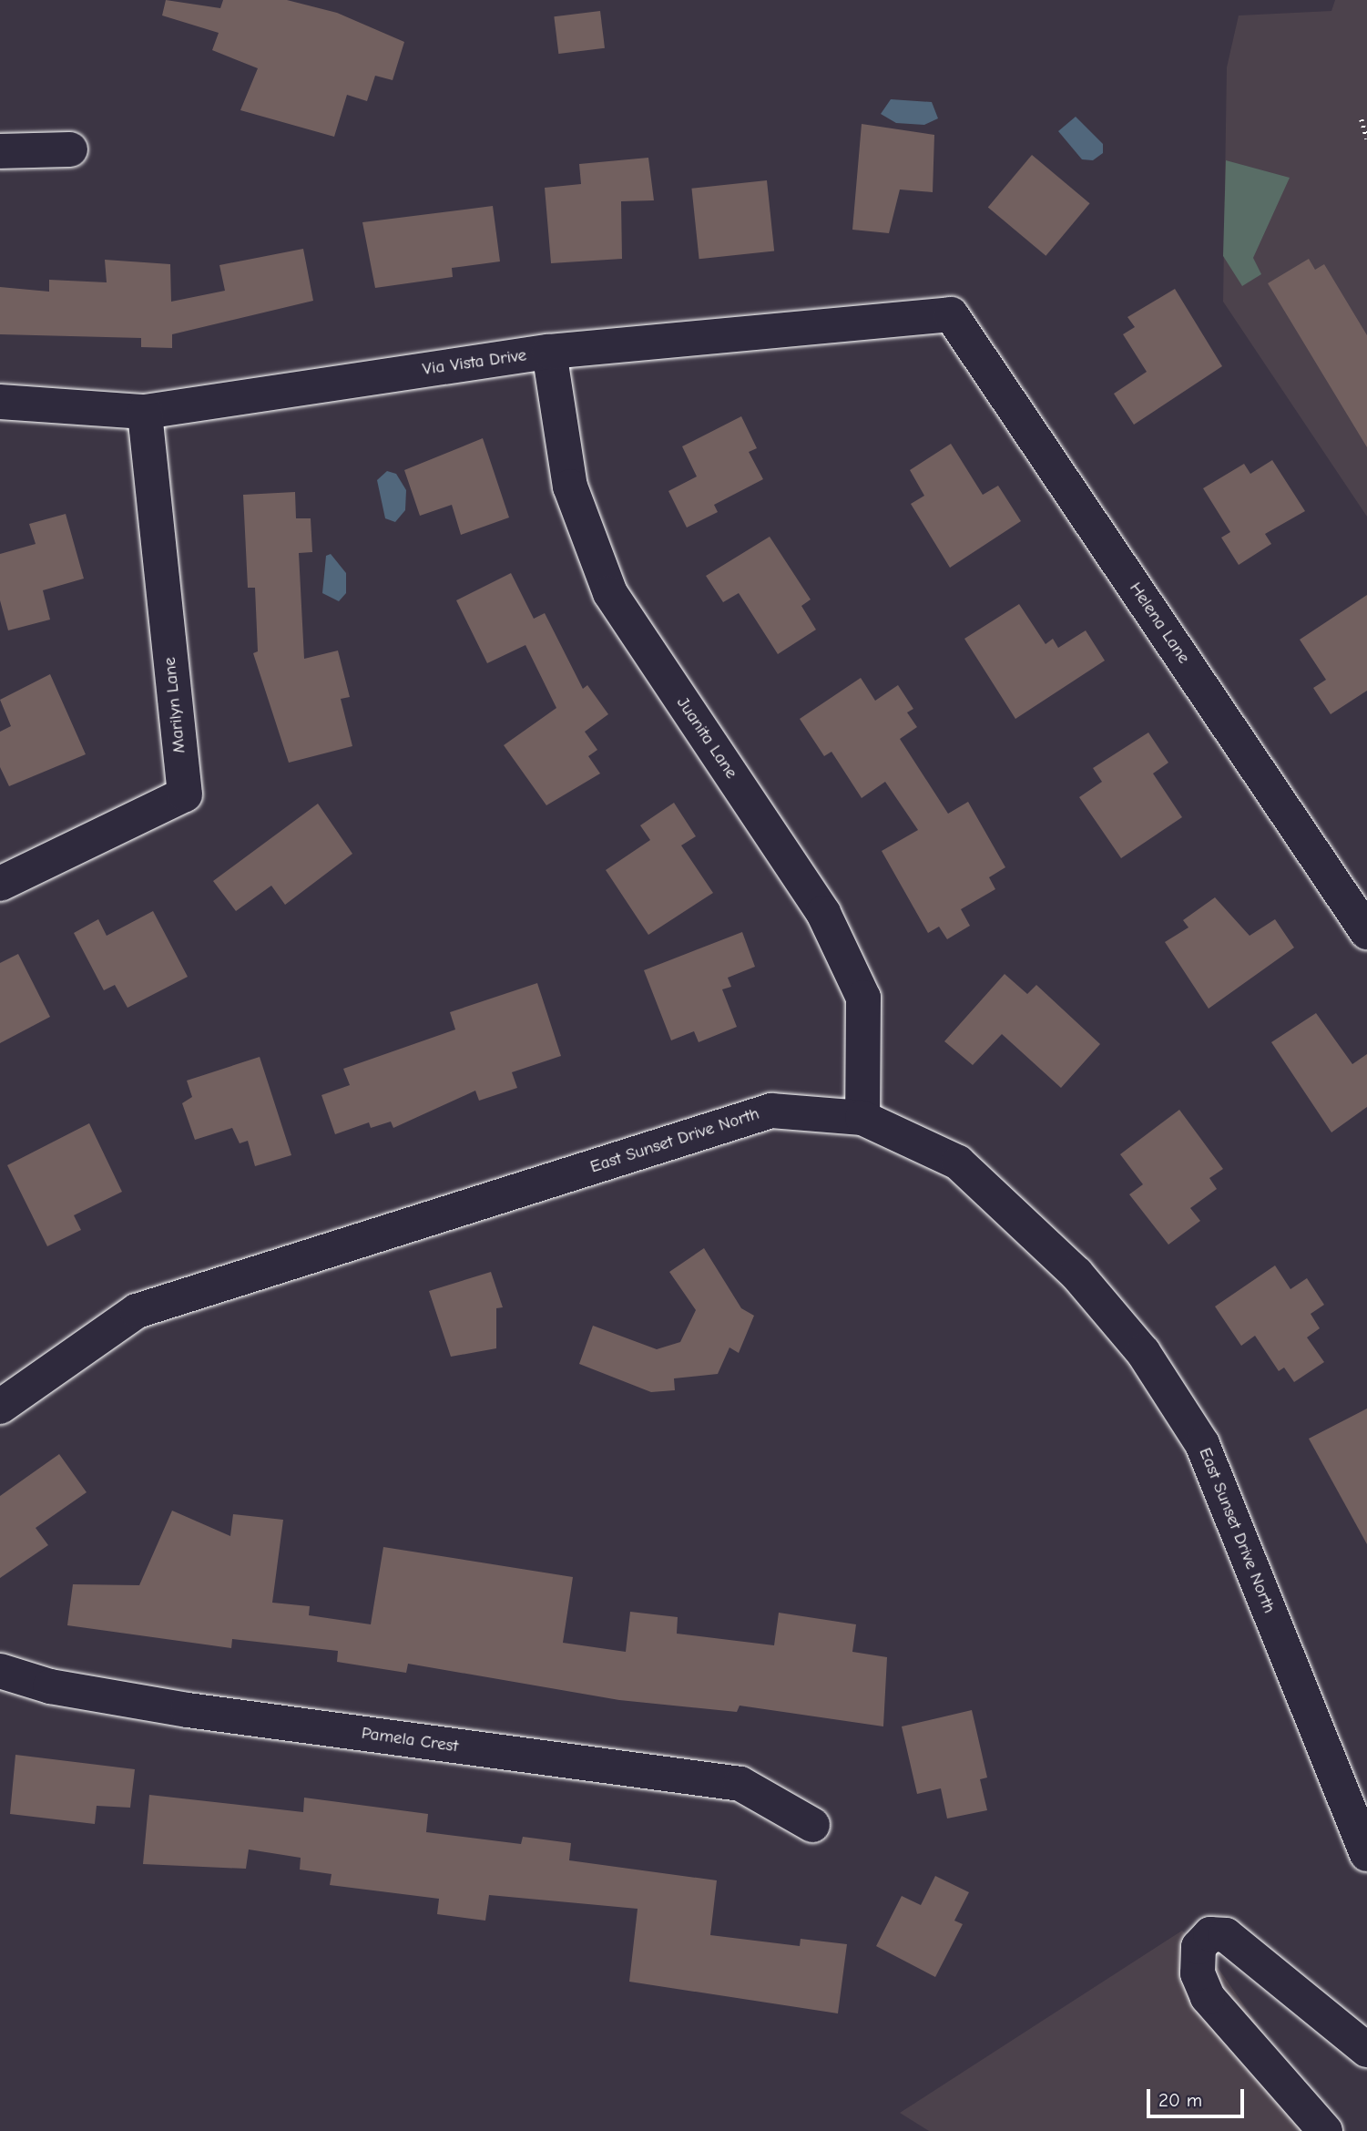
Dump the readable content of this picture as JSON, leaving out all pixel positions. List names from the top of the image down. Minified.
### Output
{"streets":{"street":["Via Vista Drive","Helena Lane","Marilyn Lane","Juanita Lane","East Sunset Drive North","Pamela Crest"]},"crossings":[["Via Vista Drive","Helena Lane"],["Via Vista Drive","Marilyn Lane"],["Via Vista Drive","Juanita Lane"],["Juanita Lane","East Sunset Drive North"]],"scale_bar":"20 m"}
